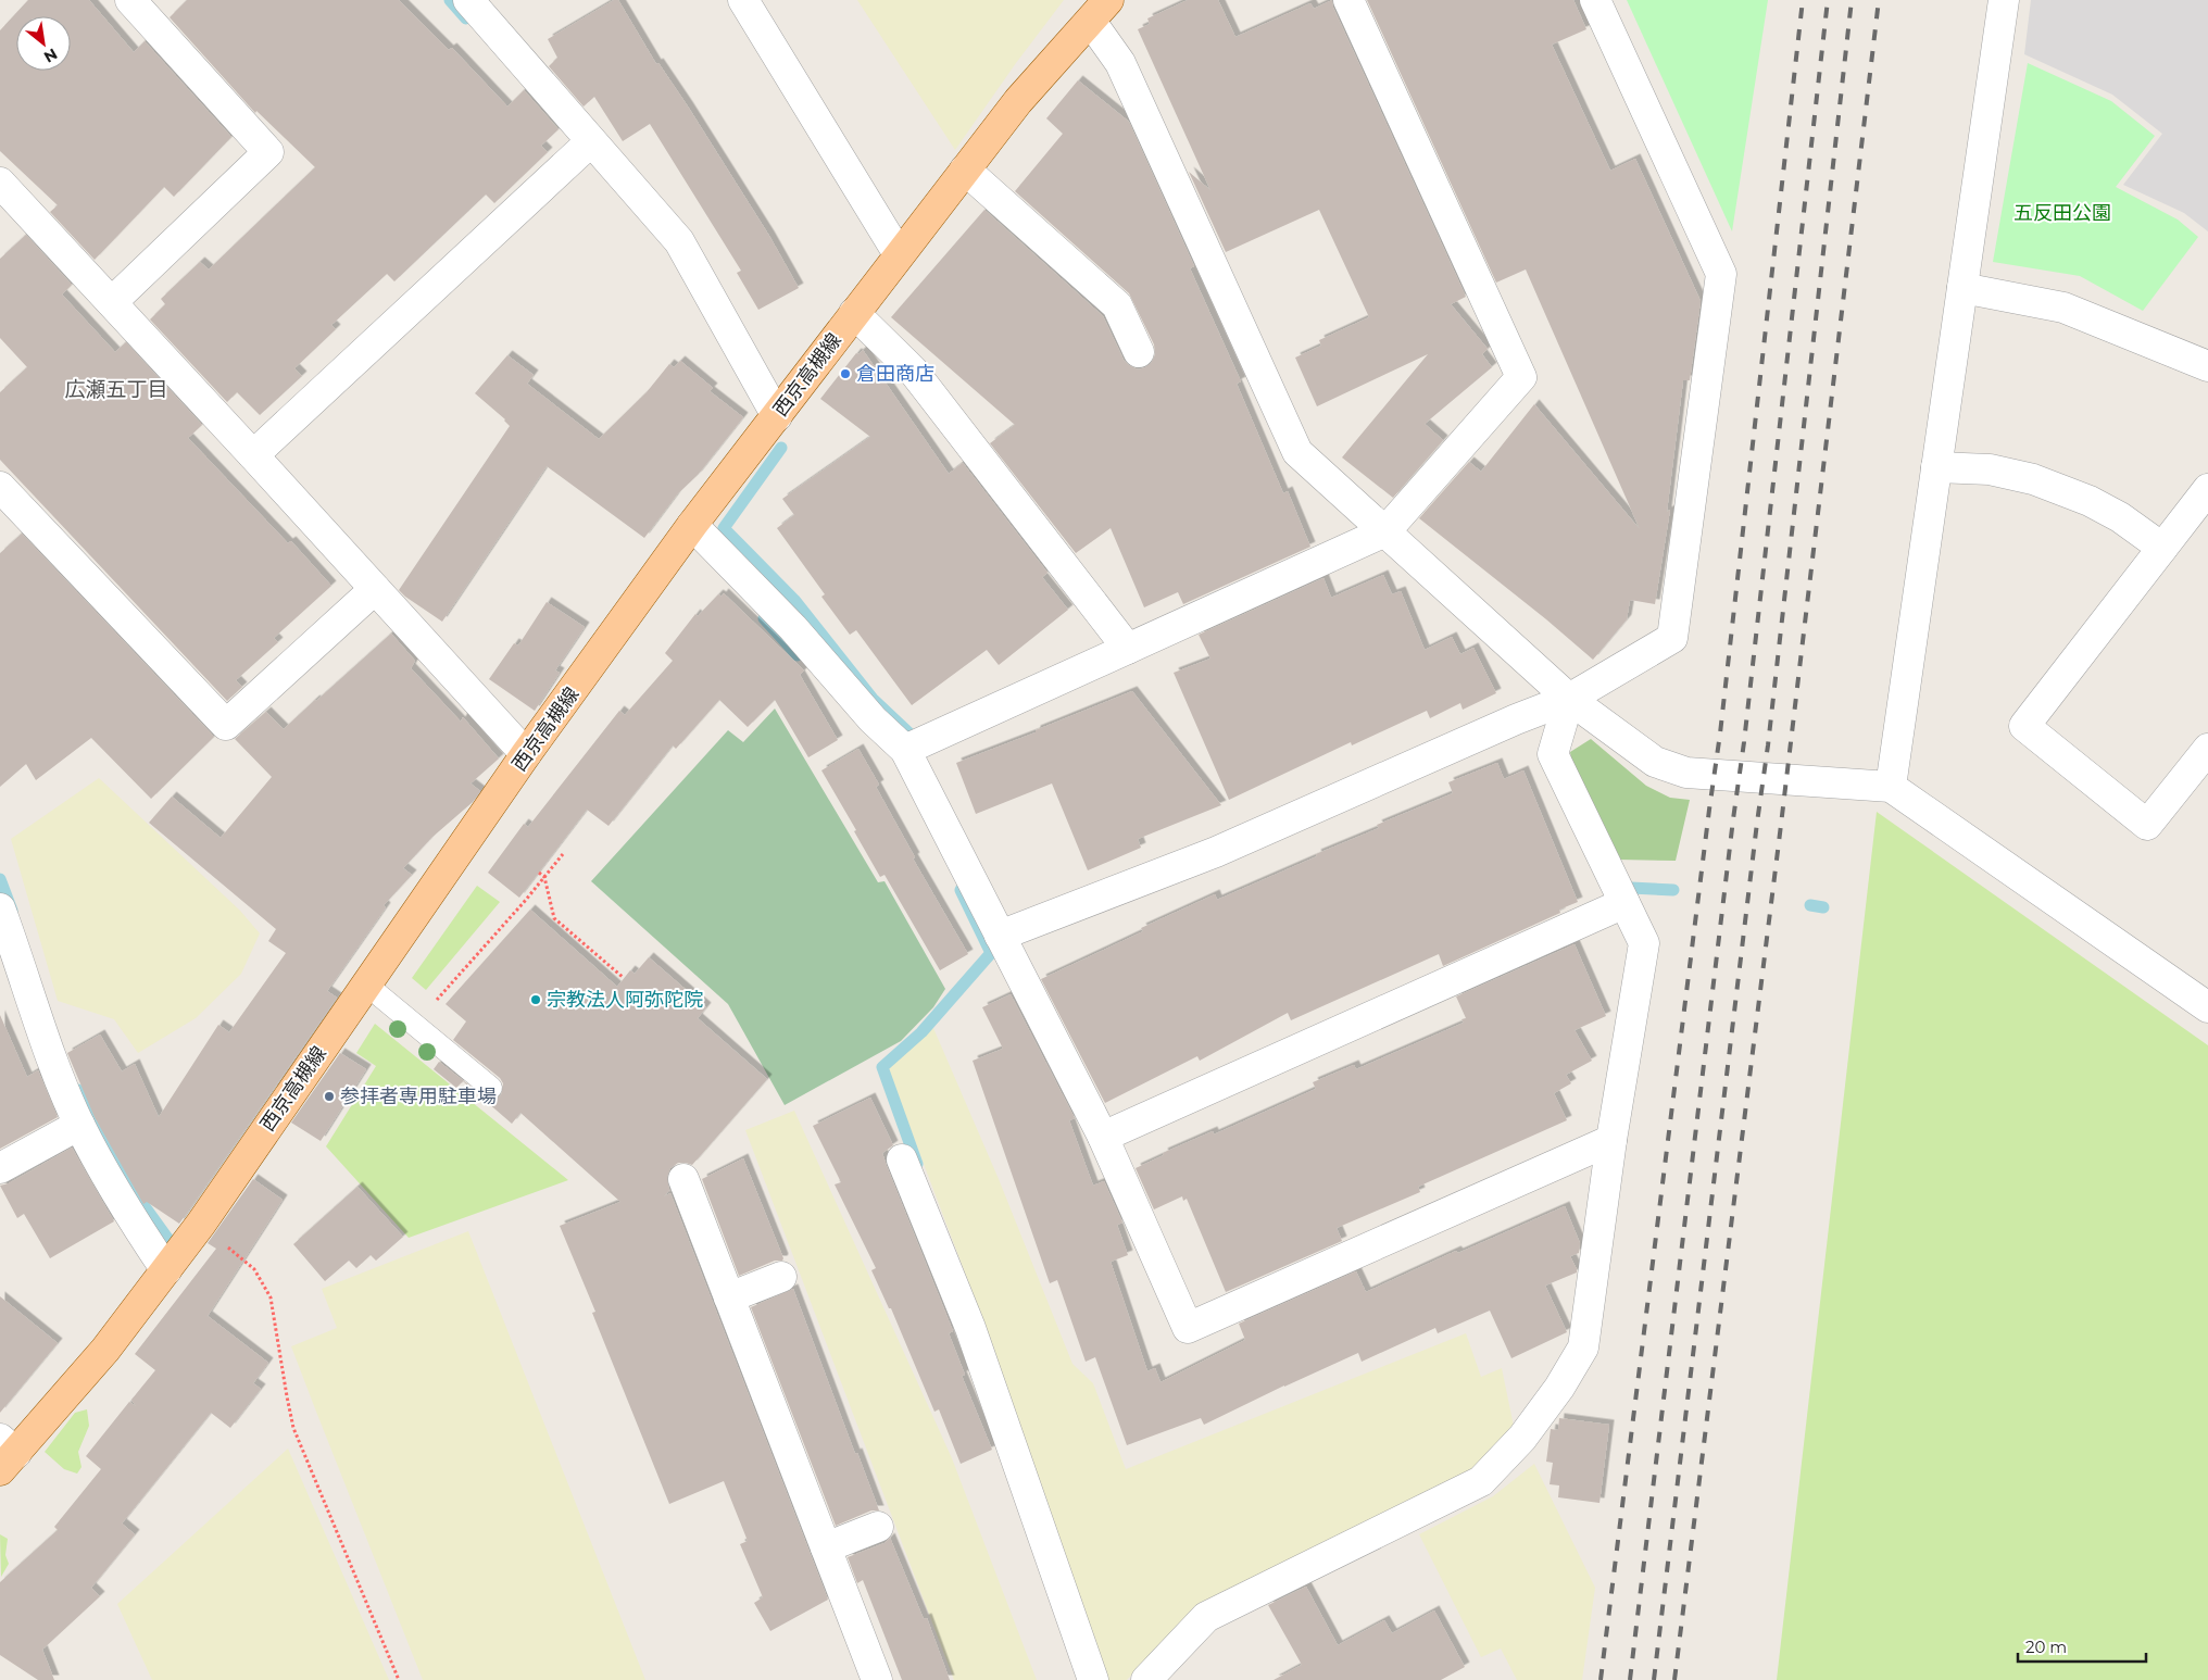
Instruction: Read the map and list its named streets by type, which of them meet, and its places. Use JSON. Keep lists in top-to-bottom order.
{
  "streets": {
    "main road": ["西京高槻線"]
  },
  "districts": ["広瀬五丁目"],
  "parks": ["五反田公園"],
  "places": ["倉田商店", "宗教法人阿弥陀院", "参拝者専用駐車場"],
  "scale_bar": "20 m",
  "north": "bottom right"
}
